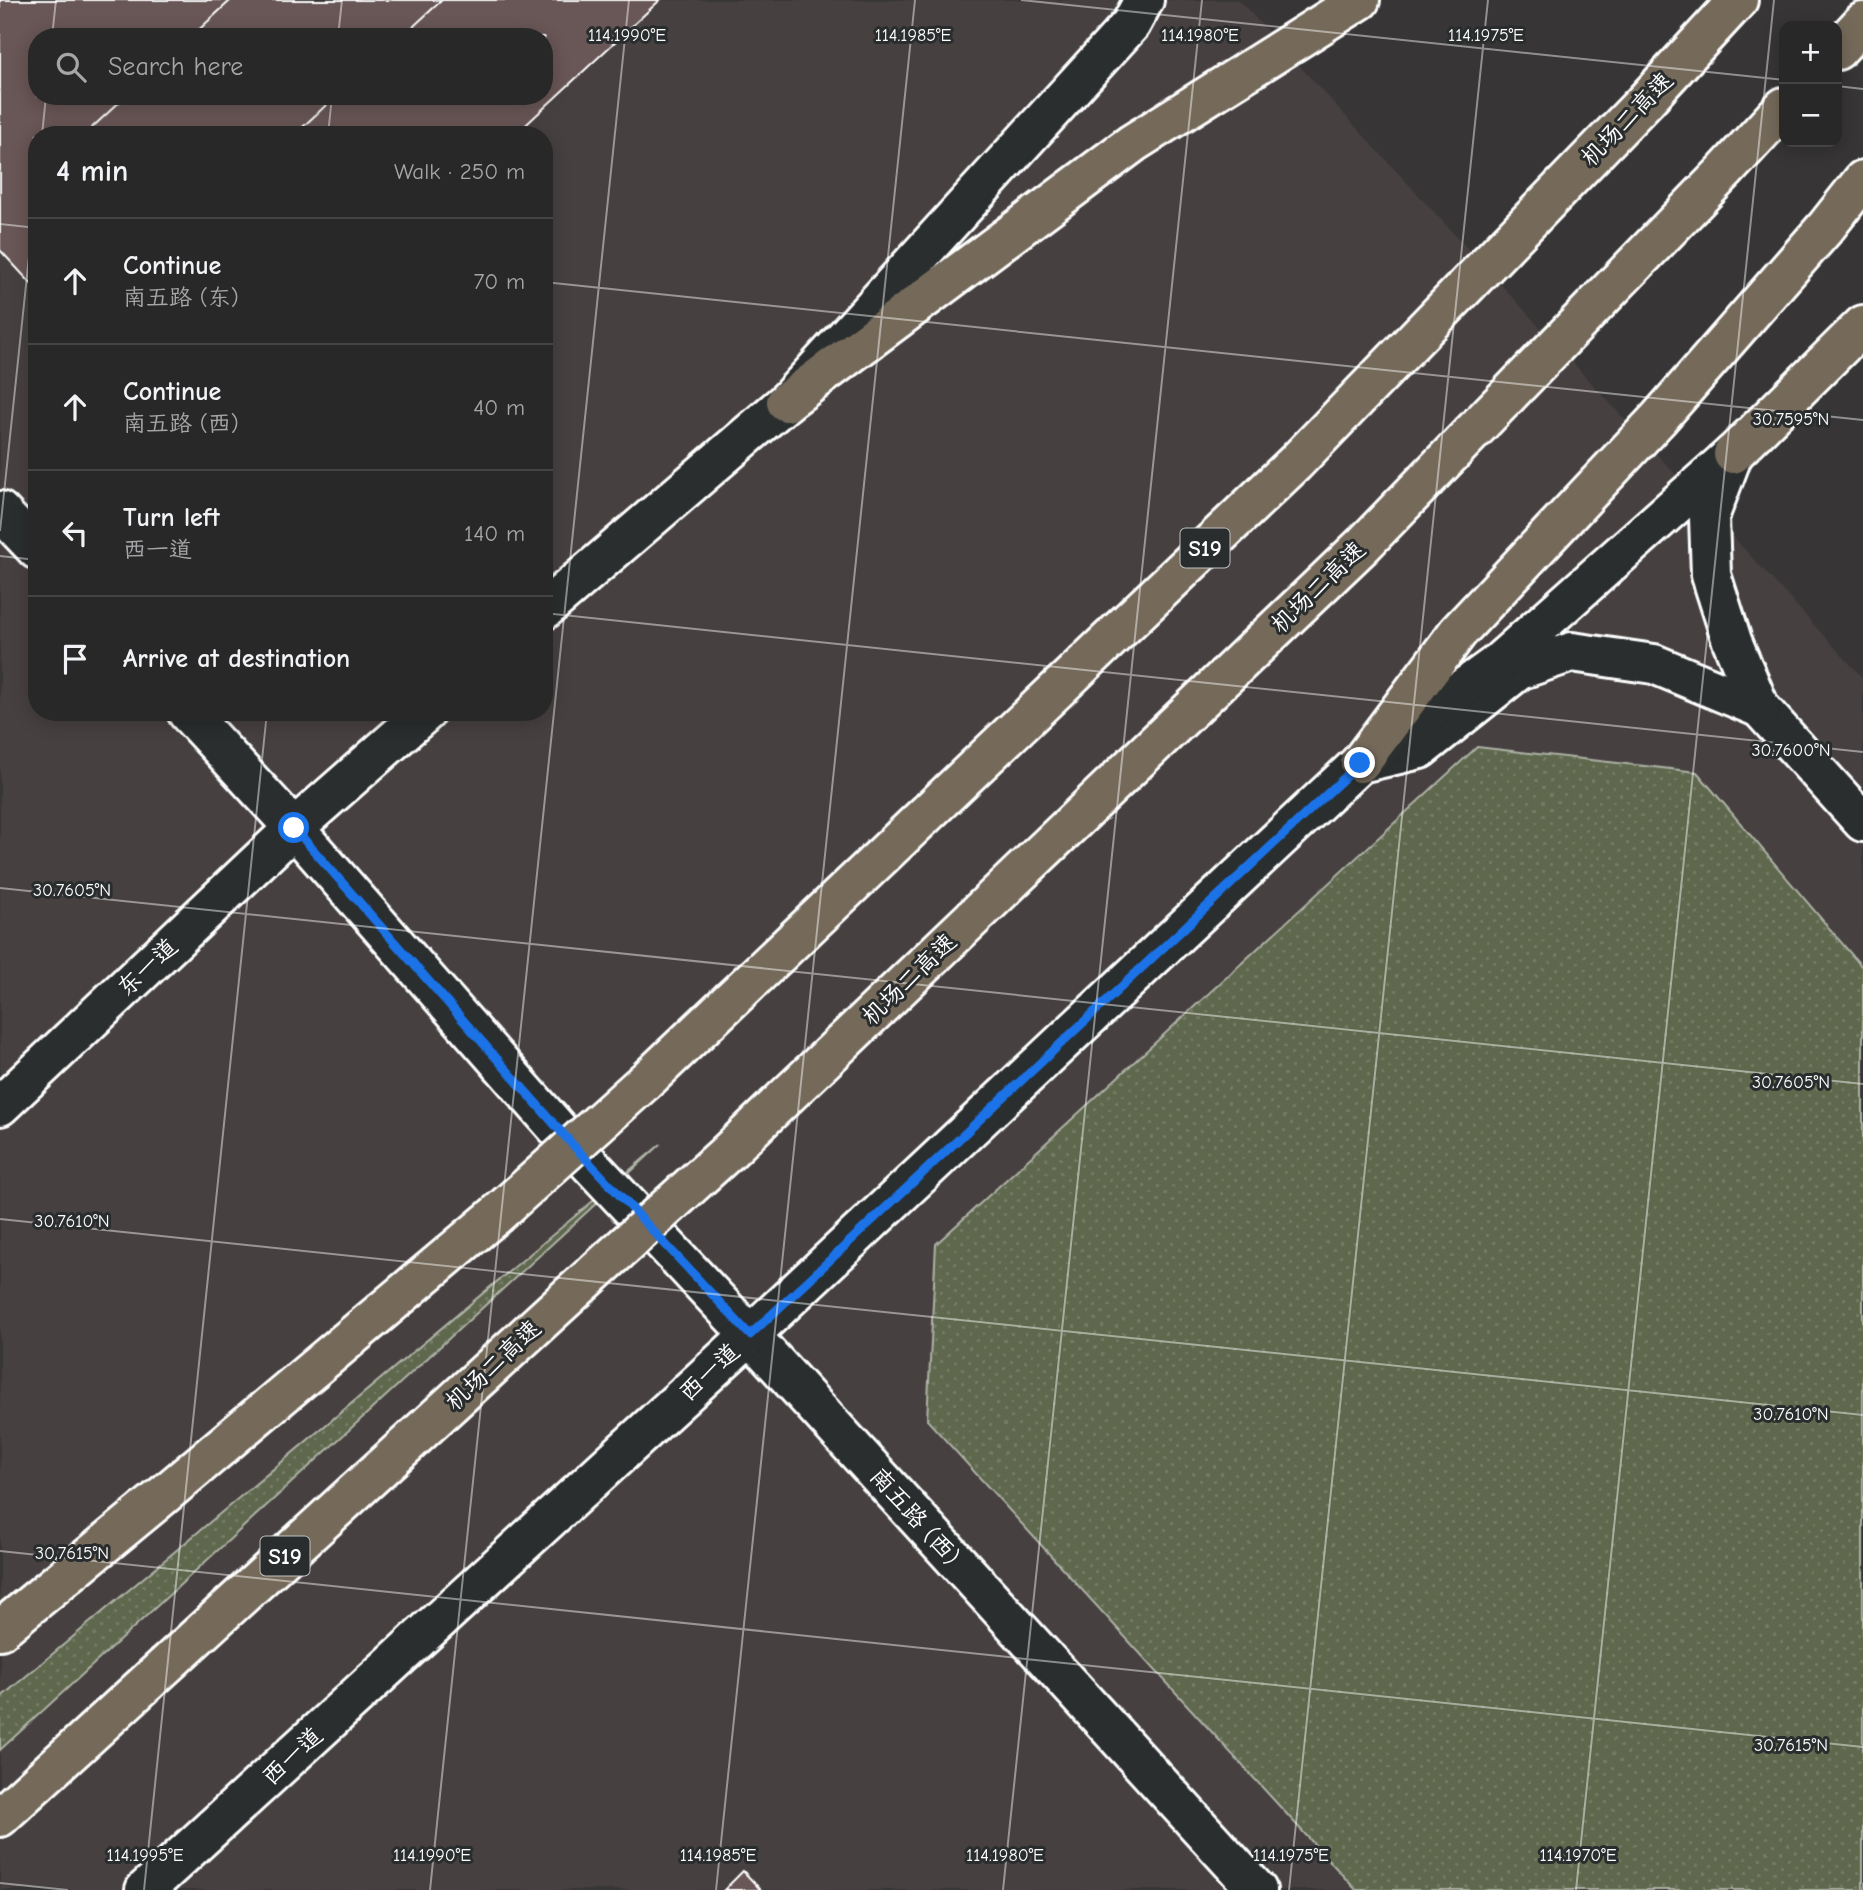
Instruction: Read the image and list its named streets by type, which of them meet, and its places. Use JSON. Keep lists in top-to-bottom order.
{
  "streets": {
    "highway": ["机场二高速", "S19"],
    "street": ["东一道", "西一道", "南五路 (西)"]
  },
  "crossings": [
    ["东一道", "南五路 (西)"],
    ["西一道", "南五路 (西)"]
  ],
  "page": {
    "map_buttons": ["+", "−"],
    "search": "Search here",
    "heading": ["4 min", "Walk · 250 m"],
    "list": [
      ["Continue", "南五路 (东)", "70 m"],
      ["Continue", "南五路 (西)", "40 m"],
      ["Turn left", "西一道", "140 m"],
      "Arrive at destination"
    ]
  },
  "coordinates": [
    "114.1990°E",
    "114.1985°E",
    "114.1980°E",
    "114.1975°E",
    "30.7595°N",
    "30.7600°N",
    "30.7605°N",
    "30.7610°N",
    "30.7615°N",
    "114.1995°E",
    "114.1970°E"
  ]
}
